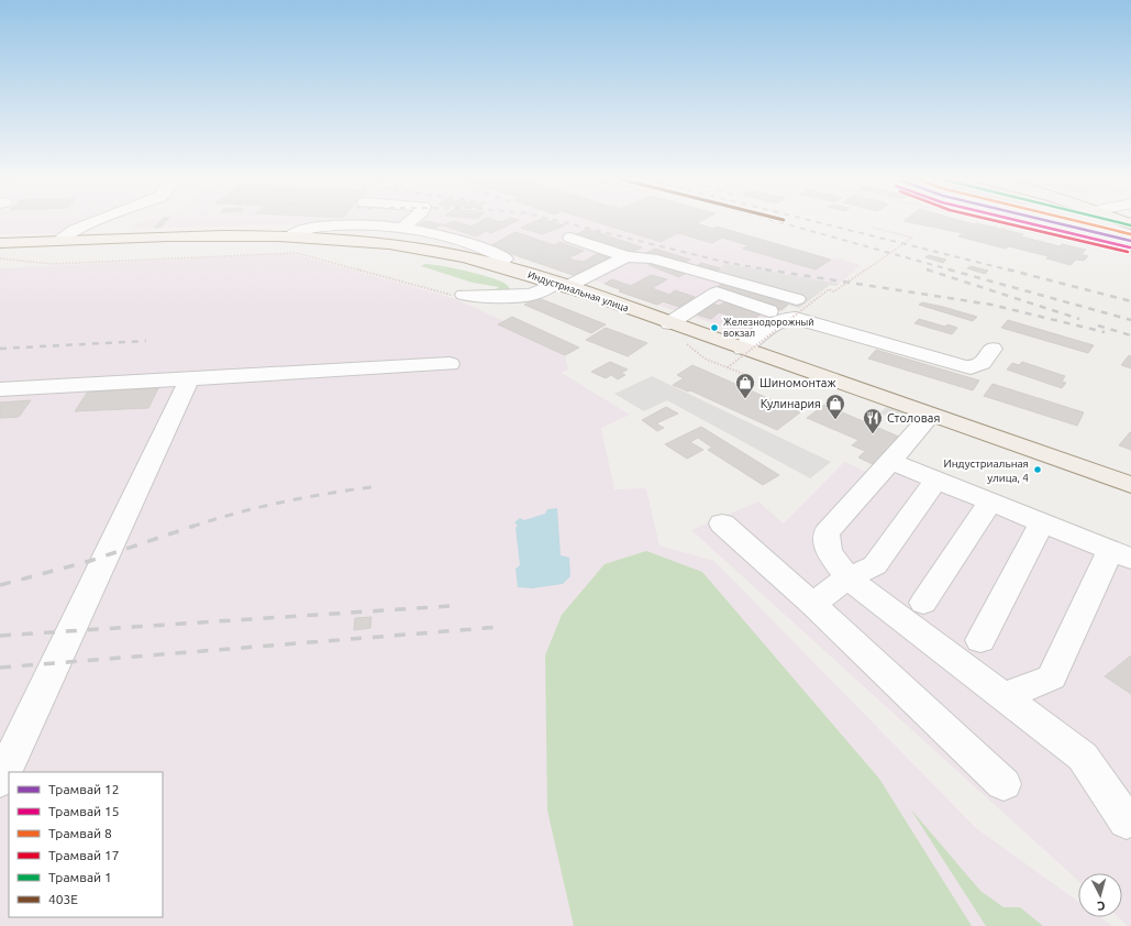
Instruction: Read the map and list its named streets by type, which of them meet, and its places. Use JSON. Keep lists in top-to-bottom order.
{
  "streets": {
    "main road": ["Индустриальная улица"]
  },
  "places": {
    "other": ["Железнодорожный вокзал", "Индустриальная улица, 4"],
    "shop": ["Шиномонтаж", "Кулинария"],
    "restaurant": ["Столовая"]
  },
  "lines": [
    "tram line 12",
    "tram line 15",
    "tram line 8",
    "tram line 17",
    "tram line 1"
  ],
  "legend": [
    "Трамвай 12",
    "Трамвай 15",
    "Трамвай 8",
    "Трамвай 17",
    "Трамвай 1",
    "403Е"
  ],
  "north": "bottom"
}
